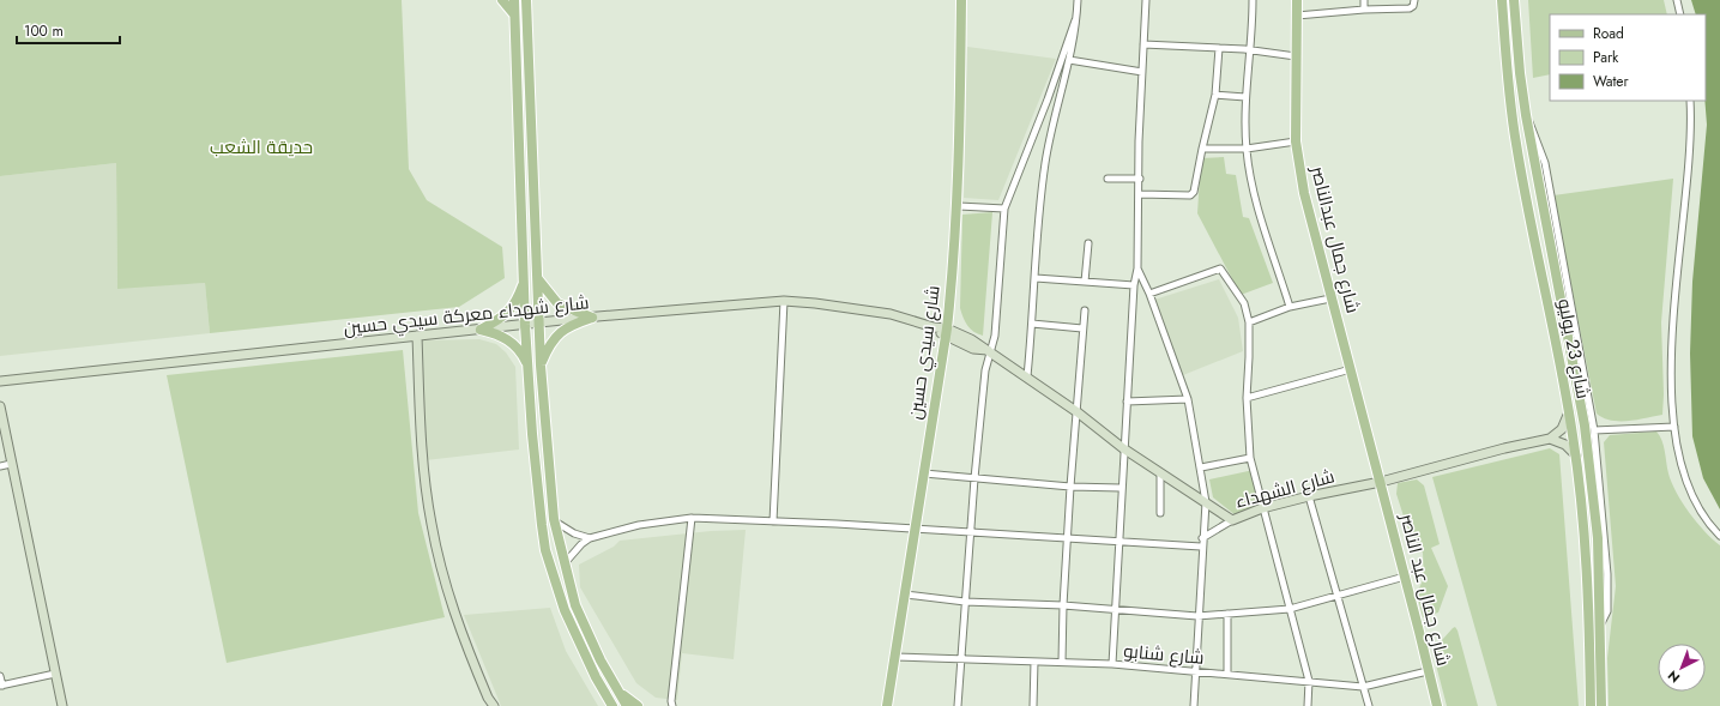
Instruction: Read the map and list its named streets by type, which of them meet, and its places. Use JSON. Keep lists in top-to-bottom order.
{
  "streets": {
    "main road": [
      "شارع جمال عبدالناصر",
      "شارع 23 يوليو",
      "شارع سيدي حسين",
      "شارع جمال عبد الناصر"
    ],
    "street": ["شارع شهداء معركة سيدي حسين", "شارع الشهداء", "شارع شنابو"]
  },
  "crossings": [
    ["شارع جمال عبدالناصر", "شارع الشهداء"],
    ["شارع جمال عبدالناصر", "شارع جمال عبد الناصر"],
    ["شارع شهداء معركة سيدي حسين", "شارع سيدي حسين"],
    ["شارع شهداء معركة سيدي حسين", "شارع الشهداء"],
    ["شارع سيدي حسين", "شارع شنابو"],
    ["شارع الشهداء", "شارع جمال عبد الناصر"],
    ["شارع جمال عبد الناصر", "شارع شنابو"]
  ],
  "parks": ["حديقة الشعب"],
  "legend": ["Road", "Park", "Water"],
  "scale_bar": "100 m",
  "north": "bottom left"
}
